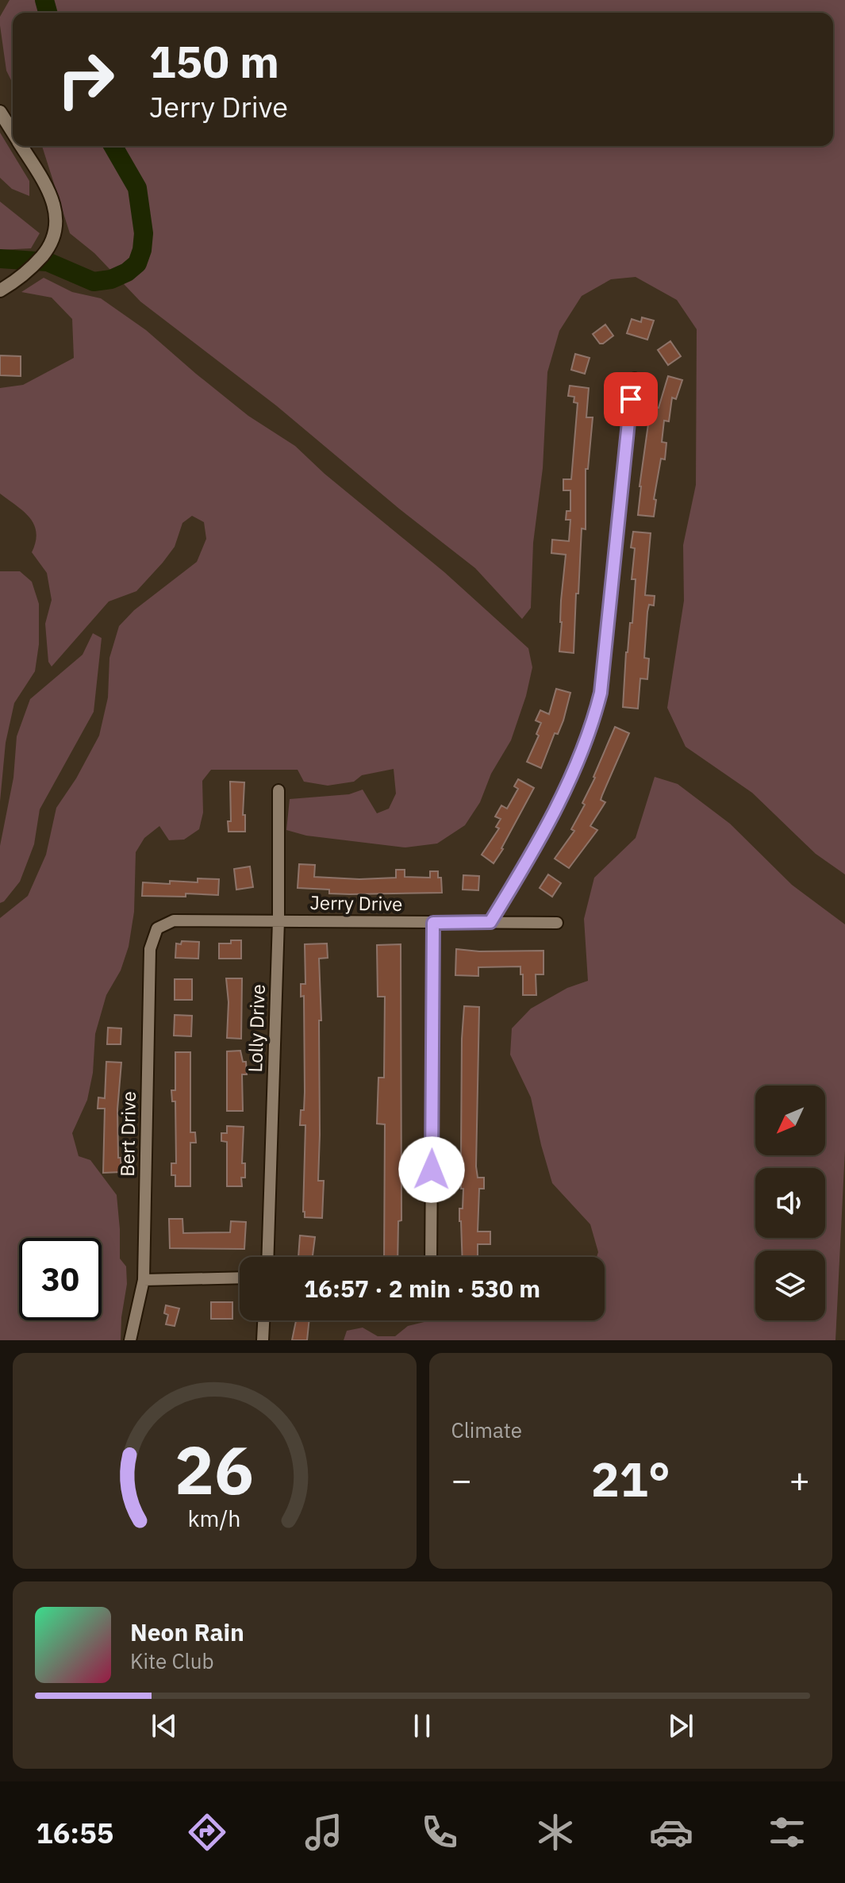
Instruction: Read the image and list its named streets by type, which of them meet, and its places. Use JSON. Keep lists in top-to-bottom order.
{
  "streets": {
    "street": ["Jerry Drive", "Lolly Drive", "Bert Drive"]
  },
  "crossings": [
    ["Jerry Drive", "Lolly Drive"],
    ["Jerry Drive", "Bert Drive"]
  ],
  "north": "bottom left",
  "page": {
    "turn": ["150 m", "Jerry Drive"],
    "limit": "30",
    "trip": "16:57 · 2 min · 530 m",
    "tile": "Climate",
    "heat": ["−", "21°", "+"],
    "song": ["Neon Rain", "Kite Club"],
    "tabs": "16:55",
    "gauge": ["26", "km/h"]
  }
}
